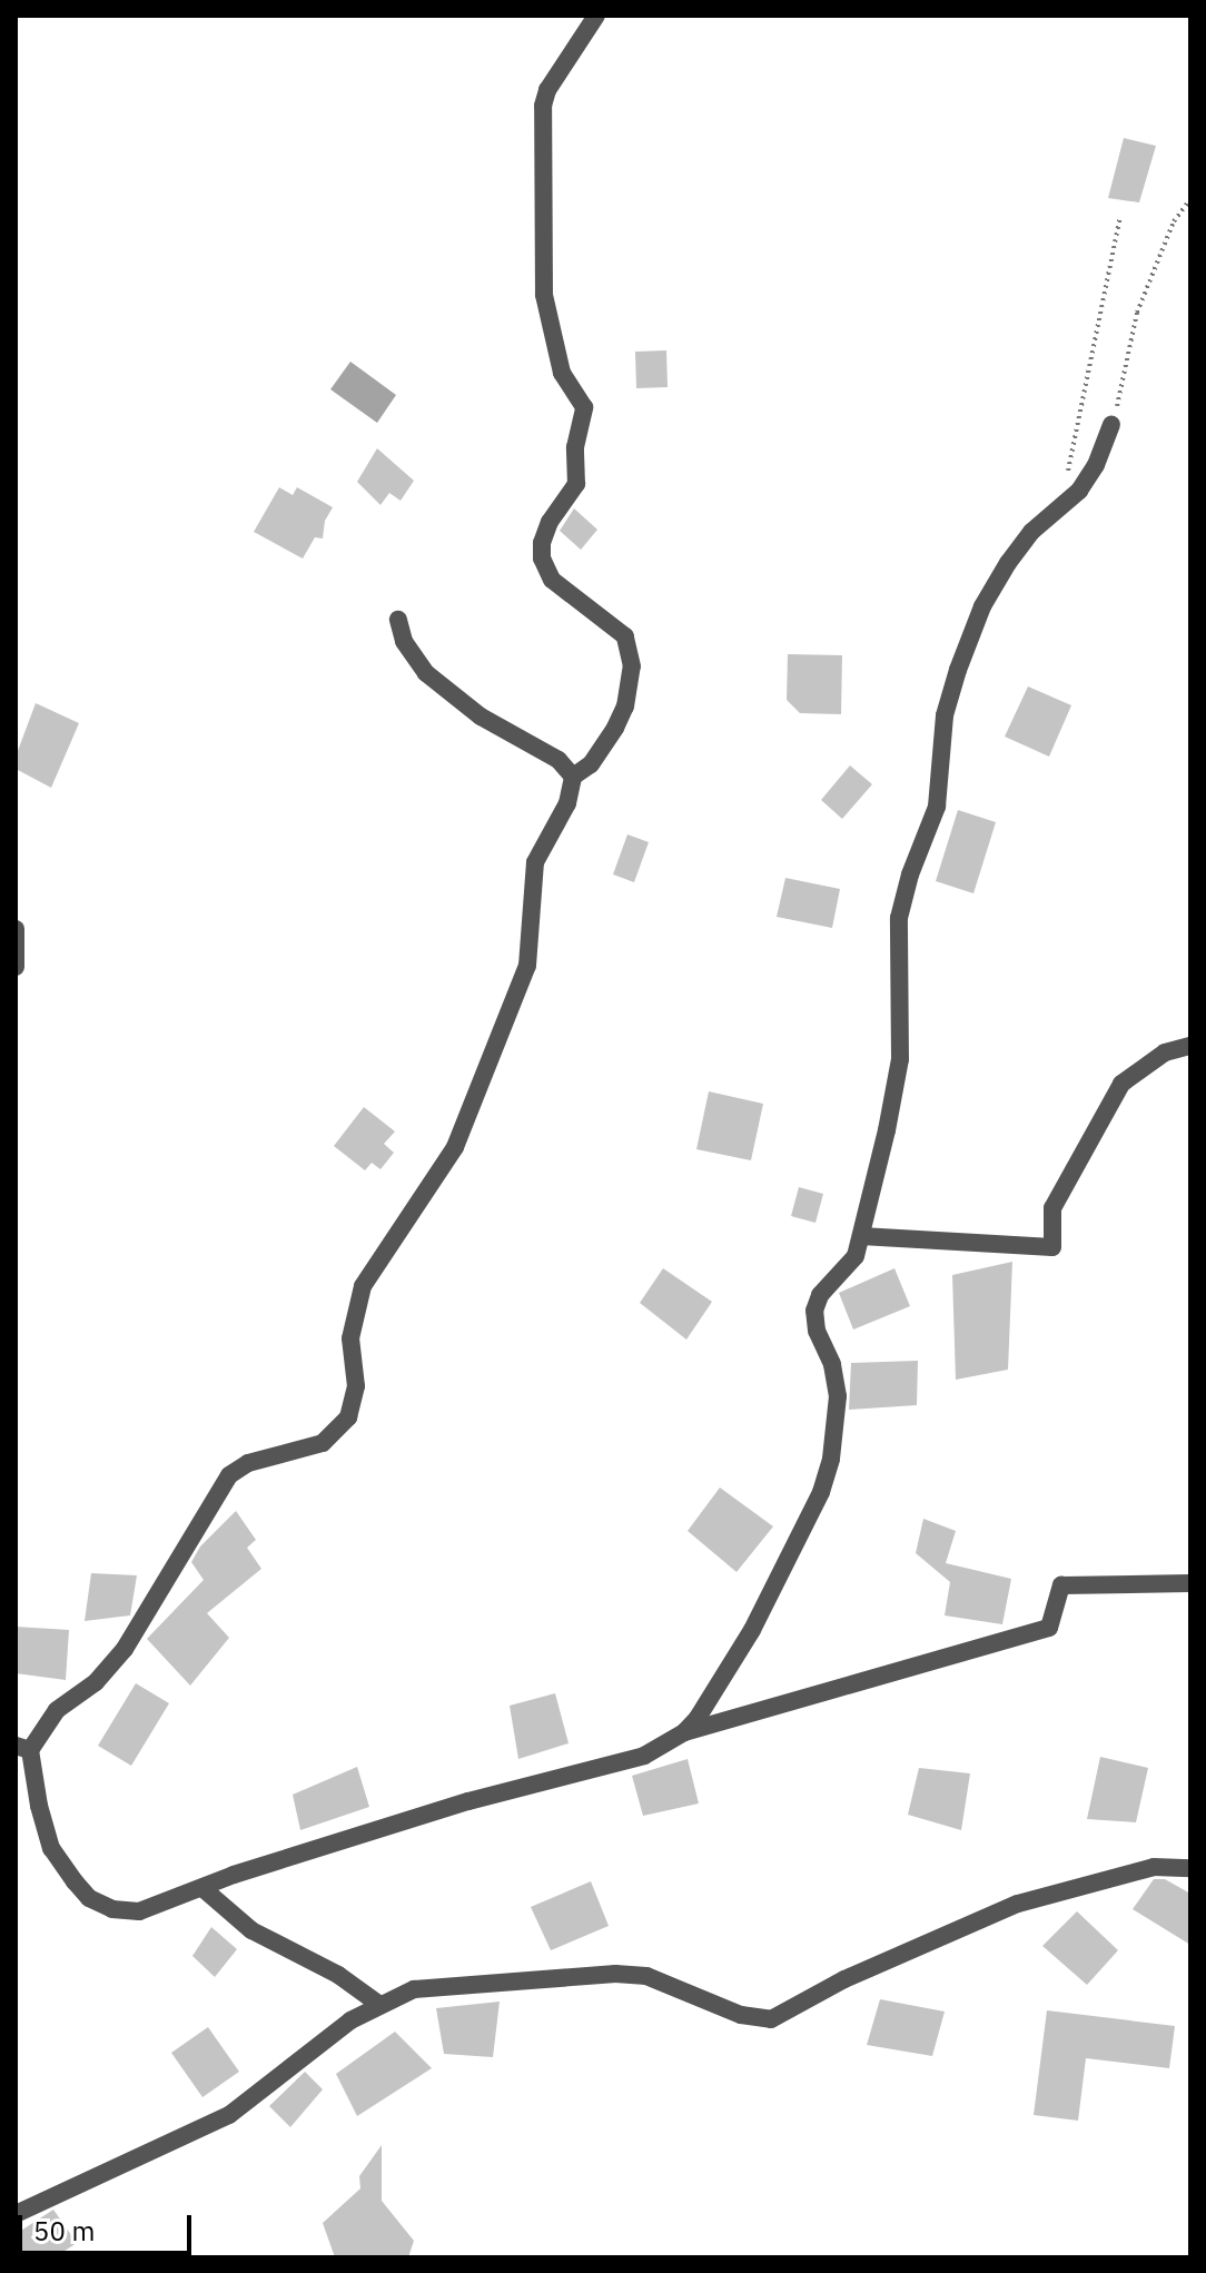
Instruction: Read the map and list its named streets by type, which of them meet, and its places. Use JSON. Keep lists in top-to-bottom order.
{
  "scale_bar": "50 m"
}
